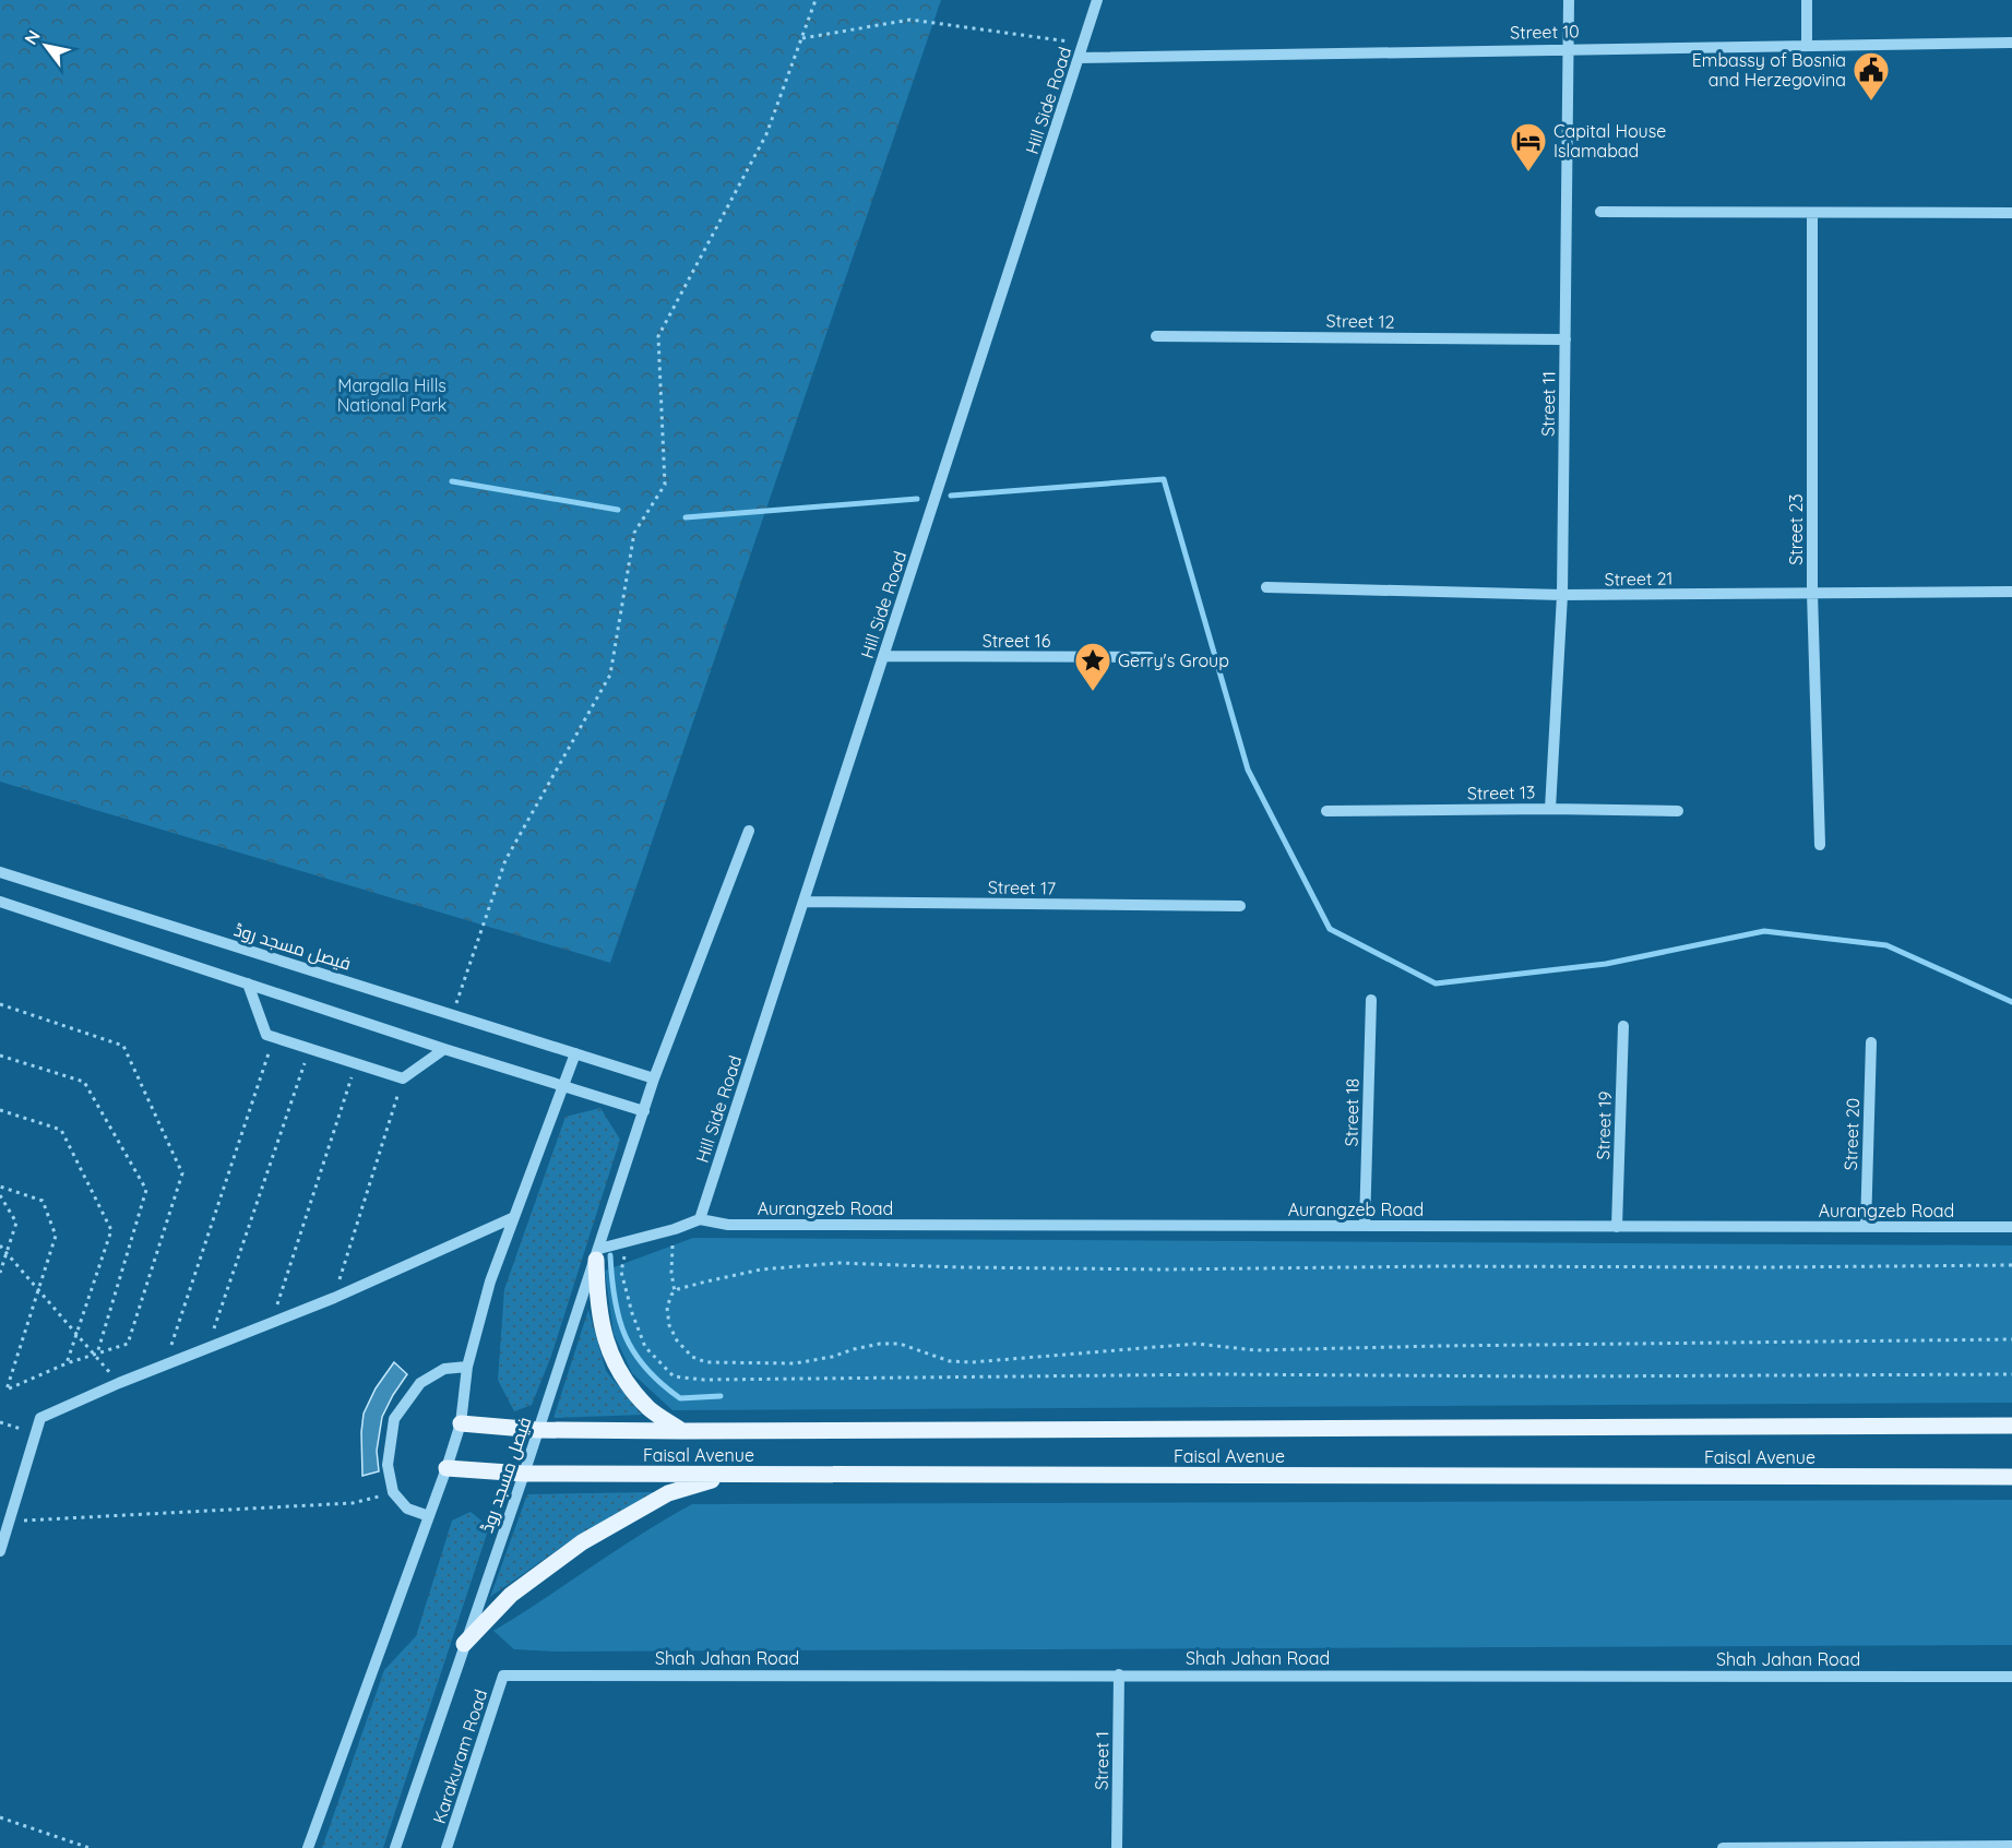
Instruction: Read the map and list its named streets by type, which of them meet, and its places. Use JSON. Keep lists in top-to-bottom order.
{
  "streets": {
    "main road": ["Faisal Avenue"],
    "street": [
      "Street 10",
      "Hill Side Road",
      "Street 12",
      "Street 11",
      "Street 23",
      "Street 21",
      "Street 16",
      "Street 13",
      "Street 17",
      "فیصل مسجد روڈ",
      "Street 18",
      "Street 19",
      "Street 20",
      "Aurangzeb Road",
      "Shah Jahan Road",
      "Karakuram Road",
      "Street 1"
    ]
  },
  "crossings": [
    ["Street 10", "Hill Side Road"],
    ["Street 10", "Street 11"],
    ["Hill Side Road", "Street 16"],
    ["Hill Side Road", "Street 17"],
    ["Hill Side Road", "Aurangzeb Road"],
    ["Street 12", "Street 11"],
    ["Street 11", "Street 21"],
    ["Street 11", "Street 13"],
    ["Street 23", "Street 21"],
    ["فیصل مسجد روڈ", "Faisal Avenue"],
    ["Street 18", "Aurangzeb Road"],
    ["Street 19", "Aurangzeb Road"],
    ["Street 20", "Aurangzeb Road"],
    ["Shah Jahan Road", "Karakuram Road"],
    ["Shah Jahan Road", "Street 1"]
  ],
  "parks": ["Margalla Hills National Park"],
  "places": {
    "public building": ["Embassy of Bosnia and Herzegovina"],
    "hotel": ["Capital House Islamabad"],
    "place": ["Gerry's Group"]
  },
  "north": "top left"
}
